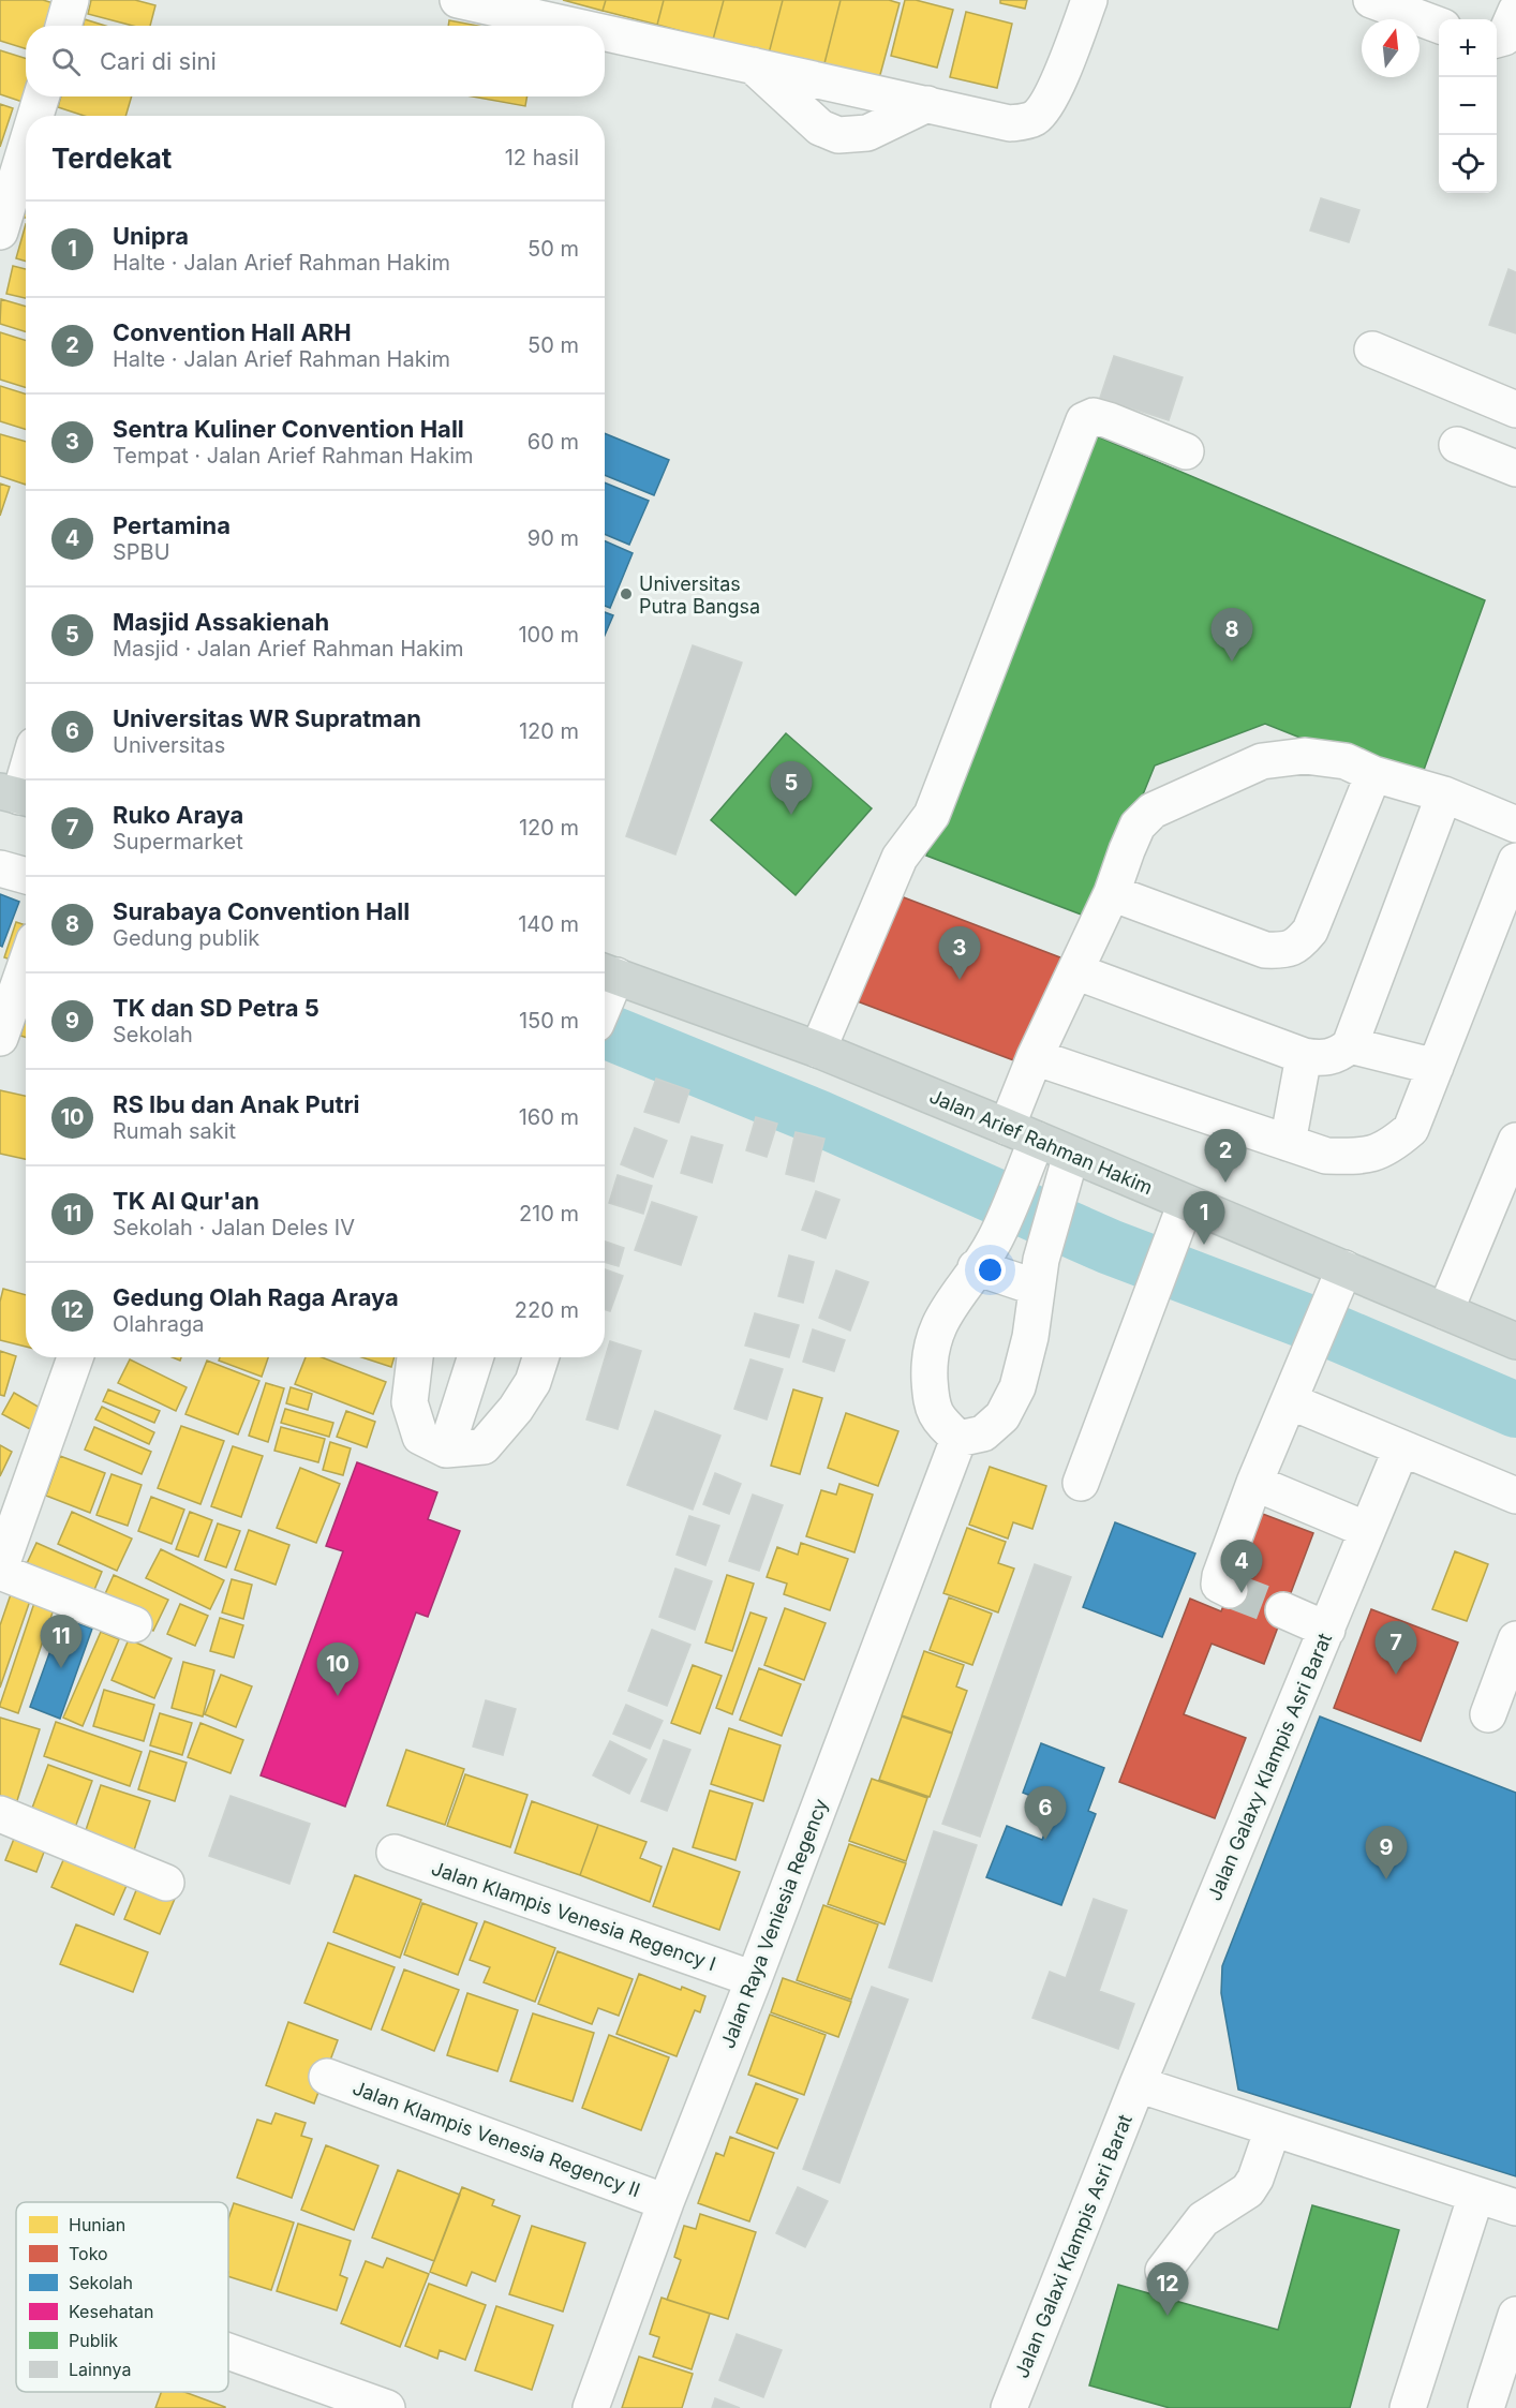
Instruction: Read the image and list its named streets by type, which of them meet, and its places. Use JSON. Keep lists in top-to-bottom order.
{
  "streets": {
    "main road": ["Jalan Arief Rahman Hakim"],
    "street": [
      "Jalan Galaxy Klampis Asri Barat",
      "Jalan Klampis Venesia Regency I",
      "Jalan Raya Veniesia Regency",
      "Jalan Klampis Venesia Regency II",
      "Jalan Galaxi Klampis Asri Barat"
    ]
  },
  "crossings": [
    ["Jalan Galaxy Klampis Asri Barat", "Jalan Galaxi Klampis Asri Barat"],
    ["Jalan Klampis Venesia Regency I", "Jalan Raya Veniesia Regency"],
    ["Jalan Raya Veniesia Regency", "Jalan Klampis Venesia Regency II"]
  ],
  "places": ["Universitas Putra Bangsa"],
  "legend": [
    "Hunian",
    "Toko",
    "Sekolah",
    "Kesehatan",
    "Publik",
    "Lainnya"
  ],
  "north": "top",
  "page": {
    "map_buttons": ["+", "−"],
    "search": "Cari di sini",
    "heading": ["Terdekat", "12 hasil"],
    "list": [
      {
        "mark": "1",
        "name": "Unipra",
        "note": "Halte · Jalan Arief Rahman Hakim",
        "value": "50 m"
      },
      {
        "mark": "2",
        "name": "Convention Hall ARH",
        "note": "Halte · Jalan Arief Rahman Hakim",
        "value": "50 m"
      },
      {
        "mark": "3",
        "name": "Sentra Kuliner Convention Hall",
        "note": "Tempat · Jalan Arief Rahman Hakim",
        "value": "60 m"
      },
      {
        "mark": "4",
        "name": "Pertamina",
        "note": "SPBU",
        "value": "90 m"
      },
      {
        "mark": "5",
        "name": "Masjid Assakienah",
        "note": "Masjid · Jalan Arief Rahman Hakim",
        "value": "100 m"
      },
      {
        "mark": "6",
        "name": "Universitas WR Supratman",
        "note": "Universitas",
        "value": "120 m"
      },
      {
        "mark": "7",
        "name": "Ruko Araya",
        "note": "Supermarket",
        "value": "120 m"
      },
      {
        "mark": "8",
        "name": "Surabaya Convention Hall",
        "note": "Gedung publik",
        "value": "140 m"
      },
      {
        "mark": "9",
        "name": "TK dan SD Petra 5",
        "note": "Sekolah",
        "value": "150 m"
      },
      {
        "mark": "10",
        "name": "RS Ibu dan Anak Putri",
        "note": "Rumah sakit",
        "value": "160 m"
      },
      {
        "mark": "11",
        "name": "TK Al Qur'an",
        "note": "Sekolah · Jalan Deles IV",
        "value": "210 m"
      },
      {
        "mark": "12",
        "name": "Gedung Olah Raga Araya",
        "note": "Olahraga",
        "value": "220 m"
      }
    ],
    "pins": [
      "8",
      "5",
      "3",
      "2",
      "1",
      "4",
      "11",
      "7",
      "10",
      "6",
      "9",
      "12"
    ]
  }
}
